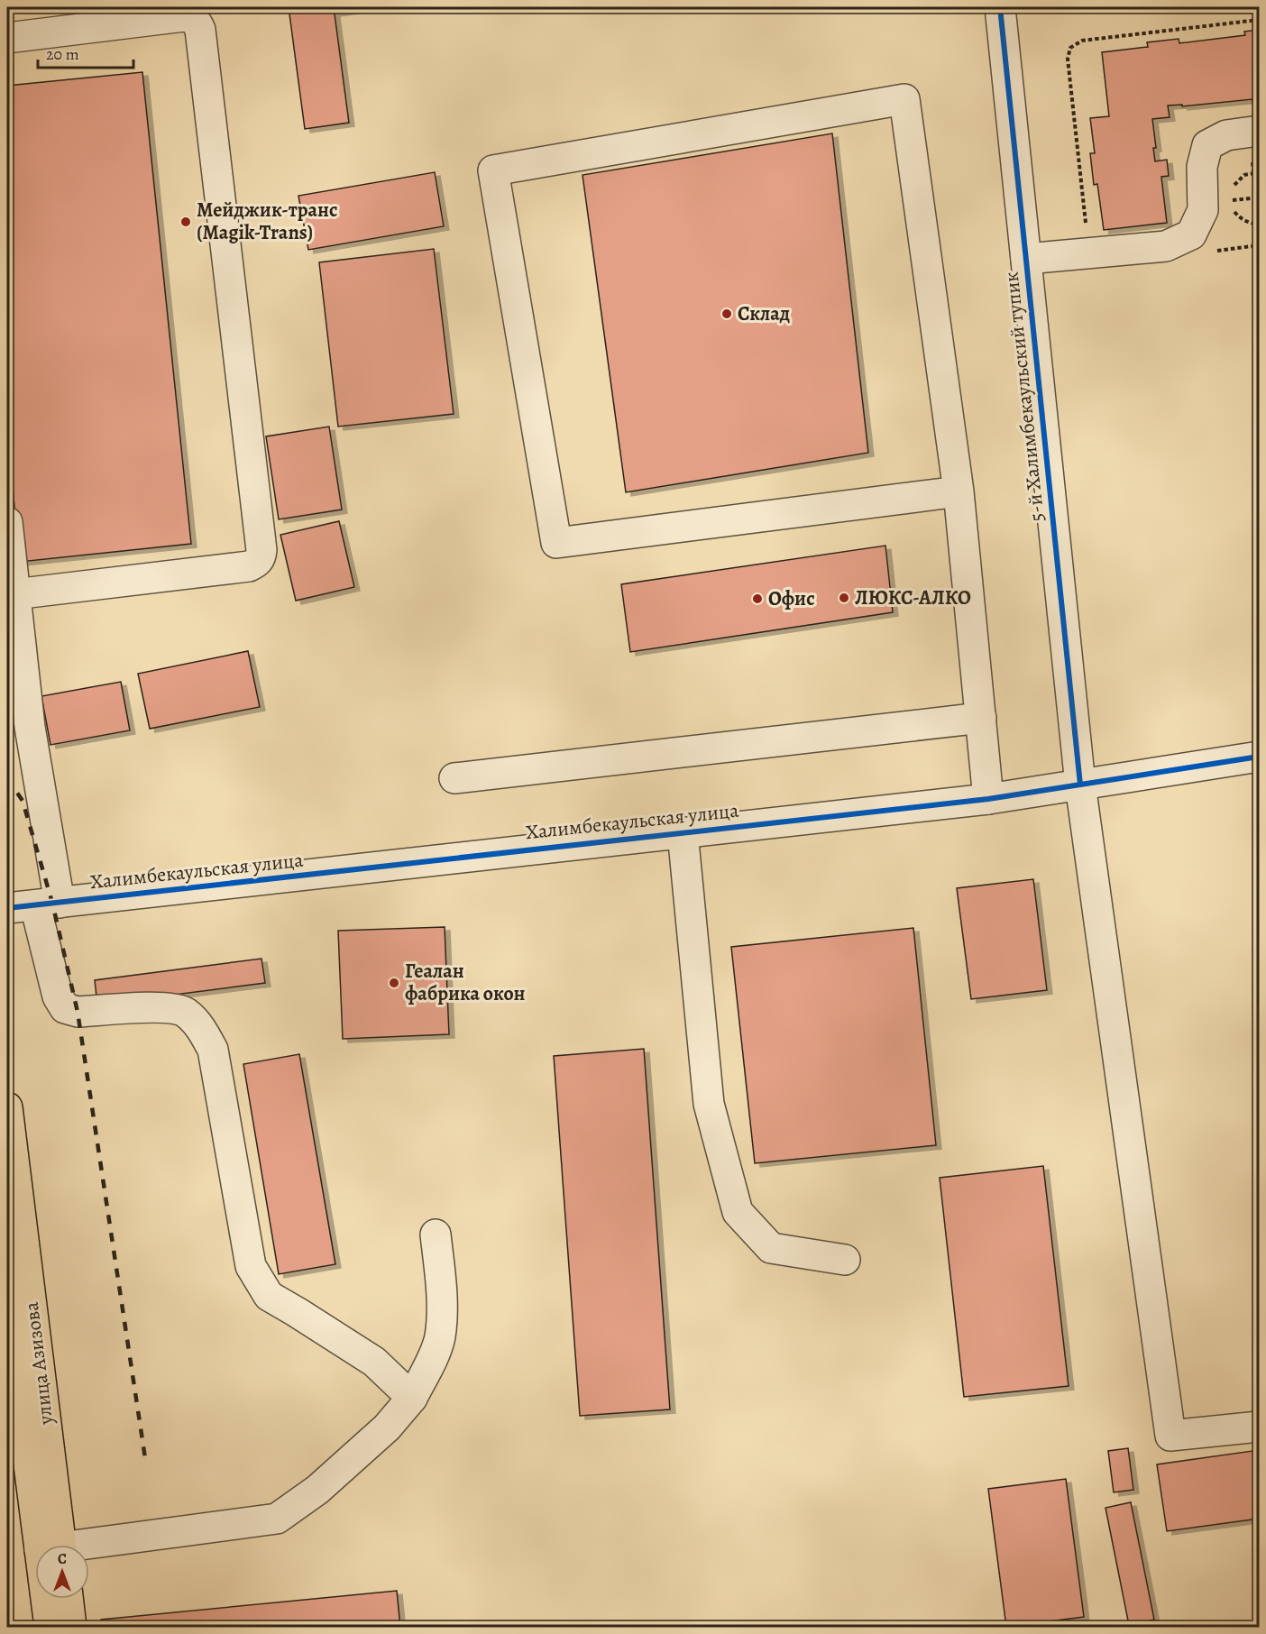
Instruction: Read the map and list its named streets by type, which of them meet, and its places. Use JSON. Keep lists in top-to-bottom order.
{
  "streets": {
    "main road": ["улица Азизова"],
    "street": ["5-й Халимбекаульский тупик", "Халимбекаульская улица"]
  },
  "crossings": [
    ["5-й Халимбекаульский тупик", "Халимбекаульская улица"]
  ],
  "places": [
    "Мейджик-транс (Magik-Trans)",
    "Склад",
    "ЛЮКС-АЛКО",
    "Офис",
    "Геалан фабрика окон"
  ],
  "scale_bar": "20 m",
  "north": "top"
}
